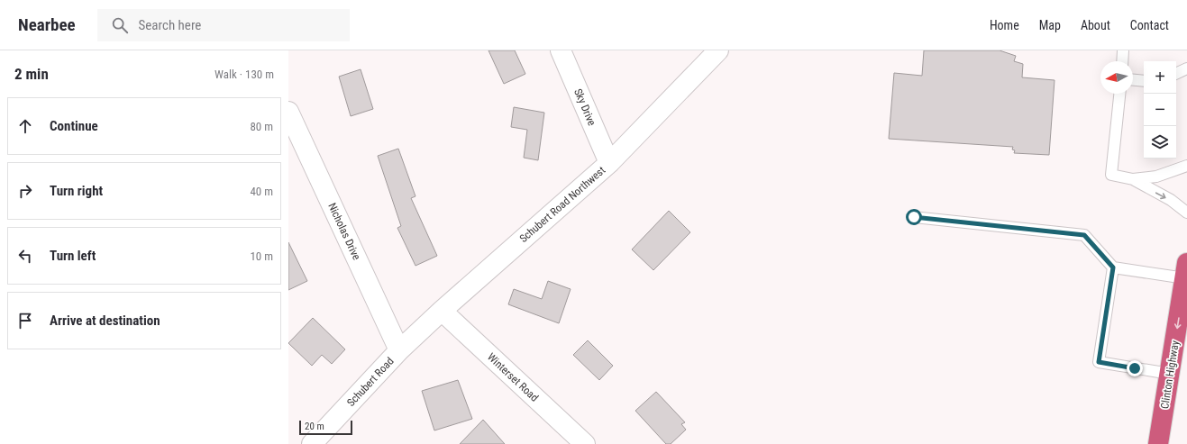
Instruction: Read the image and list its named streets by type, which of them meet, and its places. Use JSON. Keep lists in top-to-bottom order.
{
  "streets": {
    "highway": ["Clinton Highway"],
    "street": [
      "Sky Drive",
      "Schubert Road Northwest",
      "Nicholas Drive",
      "Winterset Road",
      "Schubert Road"
    ]
  },
  "crossings": [
    ["Sky Drive", "Schubert Road Northwest"],
    ["Schubert Road Northwest", "Nicholas Drive"],
    ["Schubert Road Northwest", "Winterset Road"],
    ["Schubert Road Northwest", "Schubert Road"],
    ["Nicholas Drive", "Schubert Road"]
  ],
  "one_way": ["Clinton Highway"],
  "scale_bar": "20 m",
  "north": "left",
  "page": {
    "header": "Nearbee",
    "search": "Search here",
    "nav": [
      "Home",
      "Map",
      "About",
      "Contact"
    ],
    "heading": ["2 min", "Walk · 130 m"],
    "map_buttons": ["+", "−"],
    "list": [
      ["Continue", "80 m"],
      ["Turn right", "40 m"],
      ["Turn left", "10 m"],
      "Arrive at destination"
    ],
    "scale": "20 m"
  }
}
